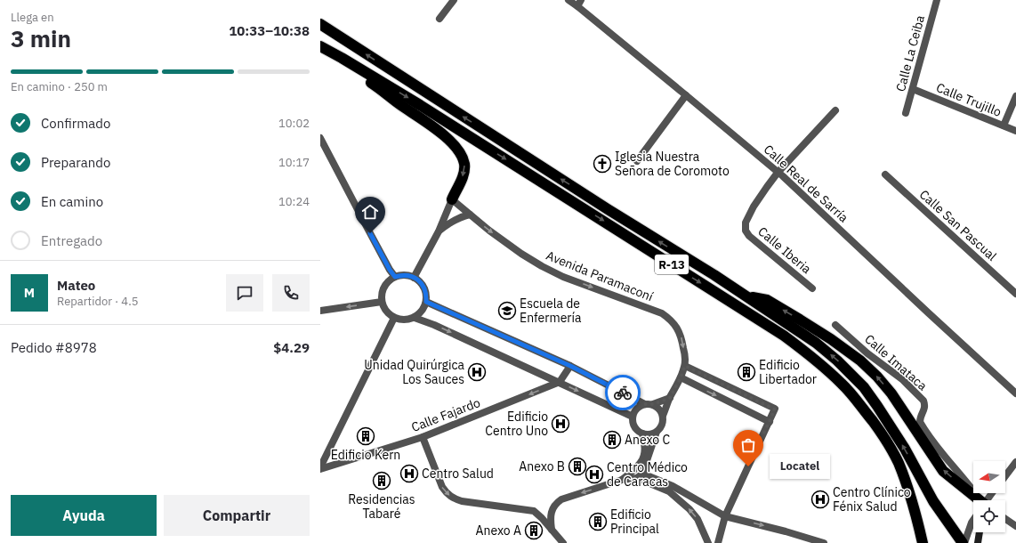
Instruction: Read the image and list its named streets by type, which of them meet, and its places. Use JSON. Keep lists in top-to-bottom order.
{
  "streets": {
    "highway": ["R-13"],
    "street": [
      "Calle La Ceiba",
      "Calle Trujillo",
      "Calle Real de Sarría",
      "Calle San Pascual",
      "Calle Iberia",
      "Avenida Paramaconí",
      "Calle Imataca",
      "Calle Fajardo"
    ]
  },
  "crossings": [
    ["Calle La Ceiba", "Calle Trujillo"],
    ["Calle Real de Sarría", "Calle Iberia"]
  ],
  "one_way": ["Avenida Paramaconí", "Calle Fajardo"],
  "places": {
    "church": ["Iglesia Nuestra Señora de Coromoto"],
    "school or university": ["Escuela de Enfermería"],
    "hospital": [
      "Unidad Quirúrgica Los Sauces",
      "Edificio Centro Uno",
      "Centro Salud",
      "Centro Médico de Caracas",
      "Centro Clínico Fénix Salud"
    ],
    "building": [
      "Edificio Libertador",
      "Edificio Kern",
      "Anexo C",
      "Anexo B",
      "Residencias Tabaré",
      "Edificio Principal",
      "Anexo A"
    ],
    "other": ["Locatel"]
  },
  "north": "left",
  "page": {
    "heading": ["3 min", "Llega en", "10:33–10:38"],
    "panel": [
      "Mateo",
      "Repartidor · 4.5",
      "Pedido #8978",
      "$4.29"
    ],
    "bar": "En camino · 250 m",
    "list": [
      ["Confirmado", "10:02"],
      ["Preparando", "10:17"],
      ["En camino", "10:24"],
      "Entregado"
    ],
    "round": "M",
    "bubble": "Locatel",
    "buttons": ["Ayuda", "Compartir"]
  }
}
